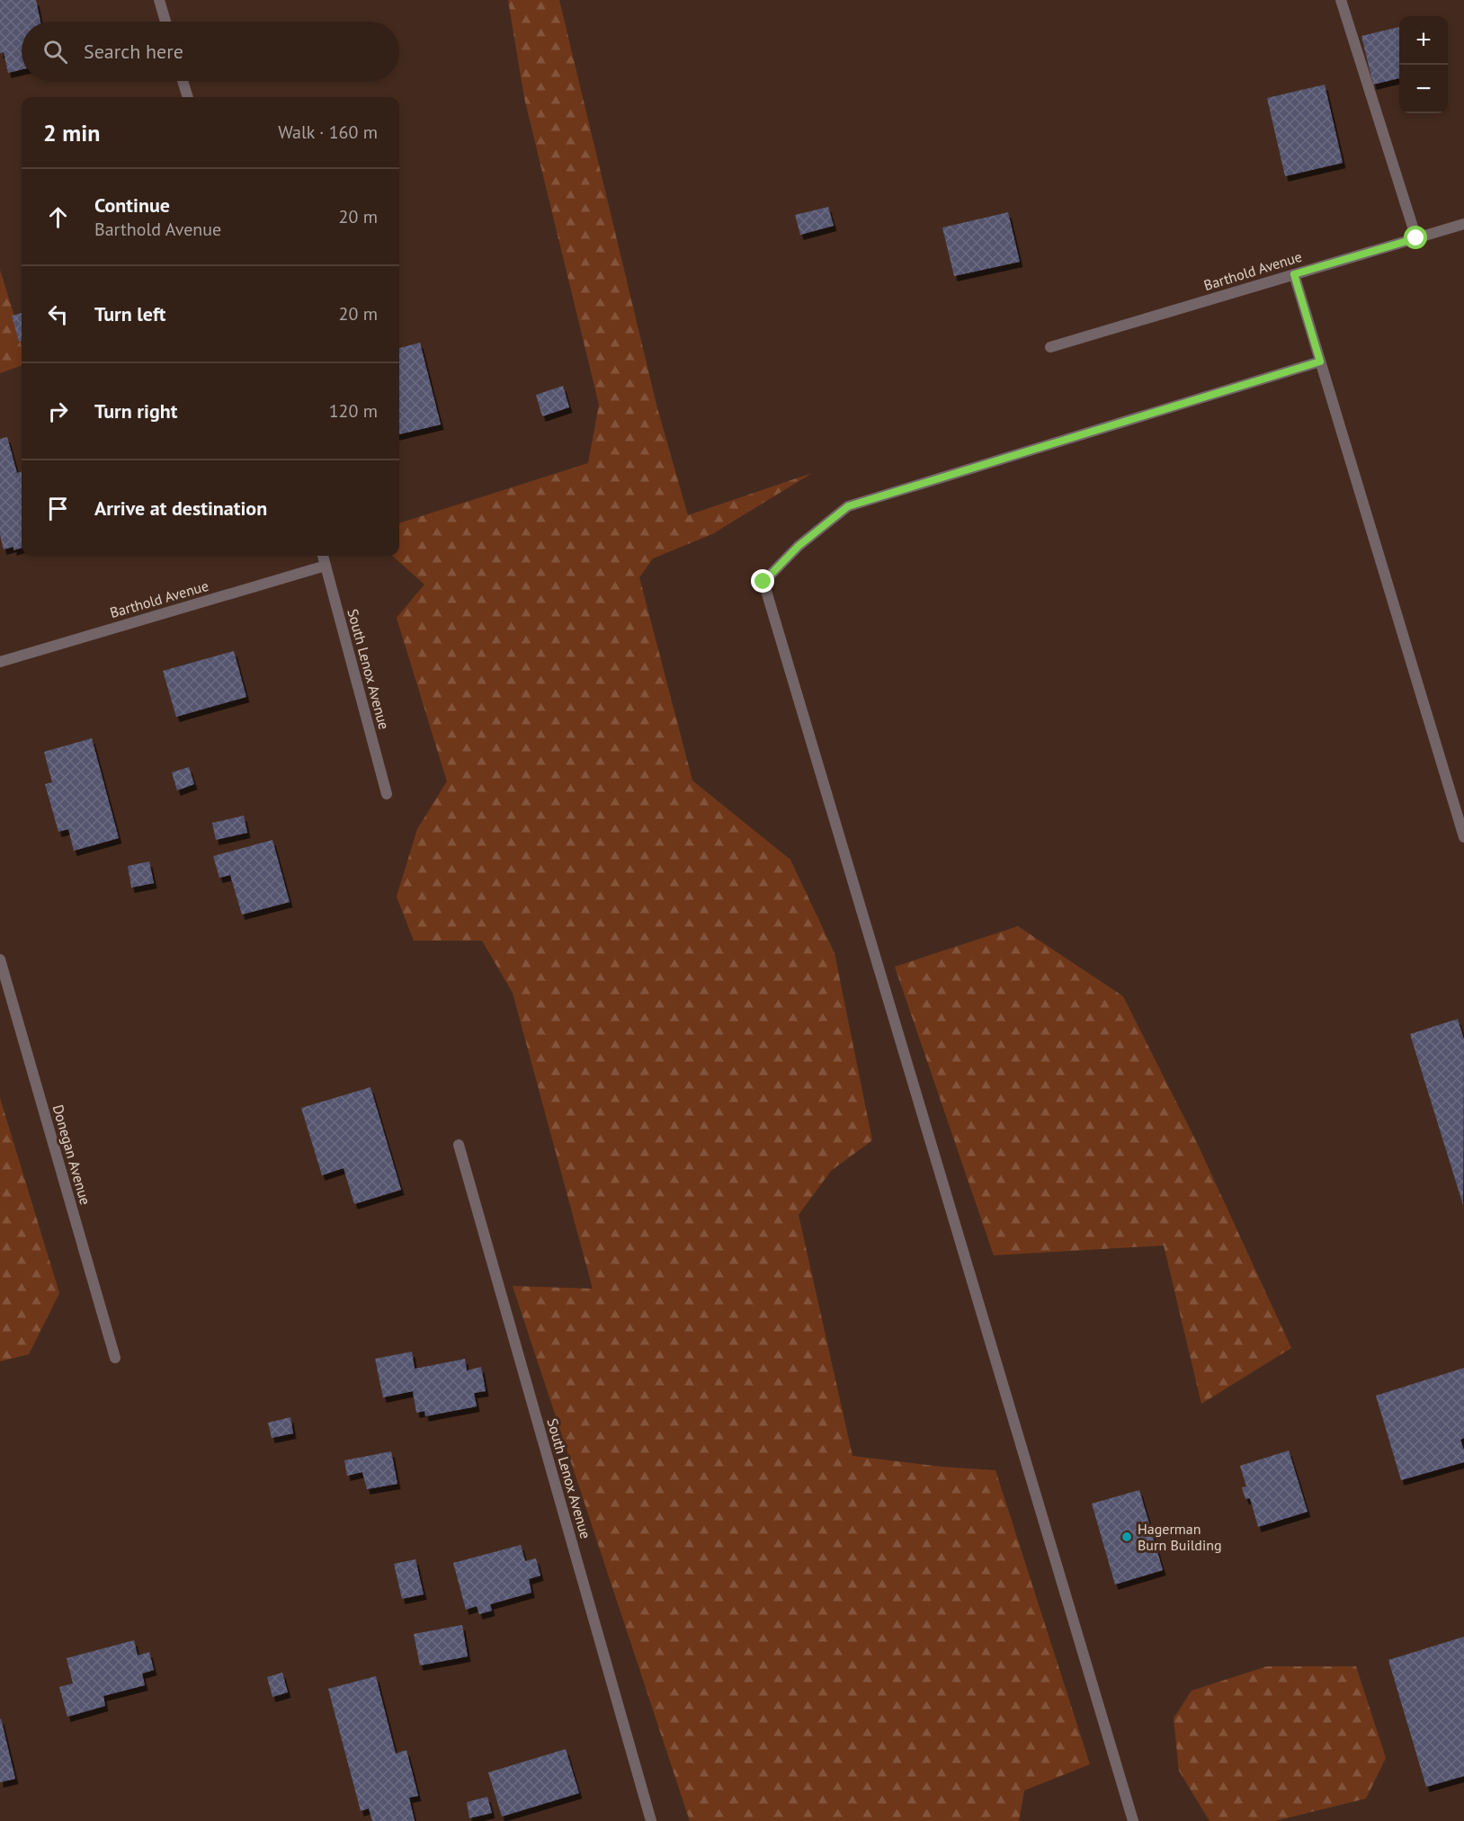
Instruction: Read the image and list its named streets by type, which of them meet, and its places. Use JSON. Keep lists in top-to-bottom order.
{
  "streets": {
    "street": ["Barthold Avenue", "South Lenox Avenue", "Donegan Avenue"]
  },
  "crossings": [
    ["Barthold Avenue", "South Lenox Avenue"]
  ],
  "places": ["Hagerman Burn Building"],
  "page": {
    "map_buttons": ["+", "−"],
    "search": "Search here",
    "heading": ["2 min", "Walk · 160 m"],
    "list": [
      ["Continue", "Barthold Avenue", "20 m"],
      ["Turn left", "20 m"],
      ["Turn right", "120 m"],
      "Arrive at destination"
    ]
  }
}
